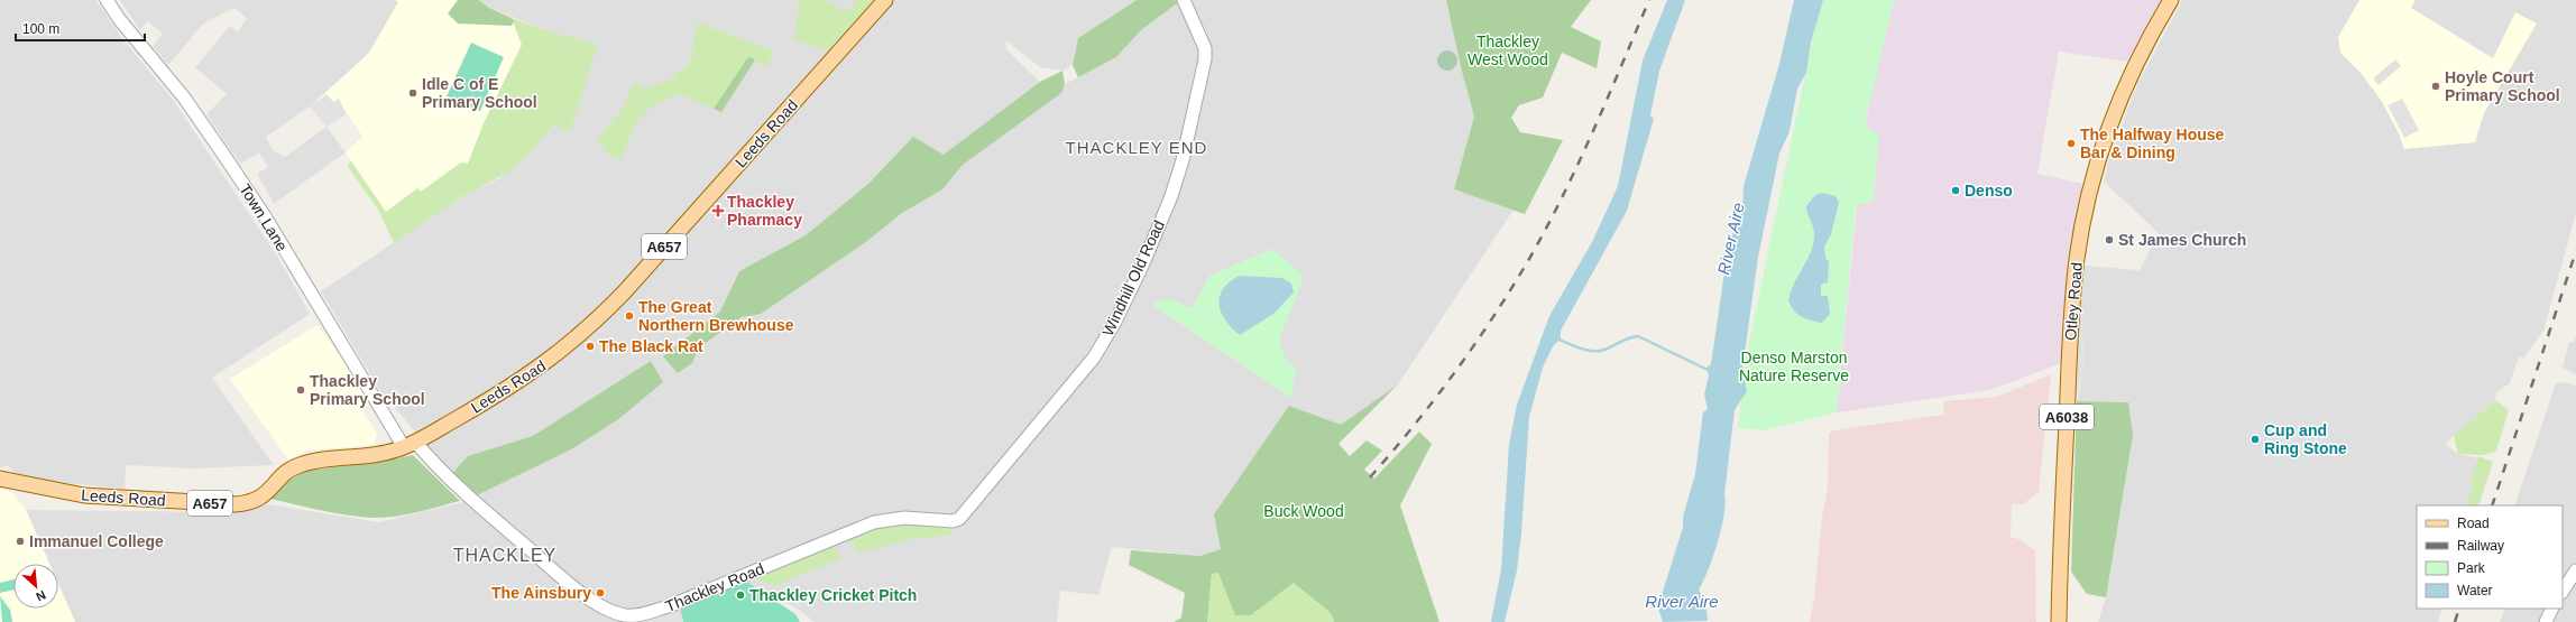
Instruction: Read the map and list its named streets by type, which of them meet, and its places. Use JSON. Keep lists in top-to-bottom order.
{
  "streets": {
    "main road": [
      "Leeds Road",
      "A657",
      "Otley Road",
      "A6038"
    ],
    "street": ["Town Lane", "Windhill Old Road", "Thackley Road"]
  },
  "crossings": [
    ["Leeds Road", "Town Lane"],
    ["Leeds Road", "Thackley Road"],
    ["Town Lane", "Thackley Road"],
    ["Windhill Old Road", "Thackley Road"]
  ],
  "districts": ["THACKLEY END", "THACKLEY"],
  "water": ["River Aire"],
  "parks": ["Thackley West Wood", "Denso Marston Nature Reserve", "Buck Wood"],
  "places": {
    "other": [
      "Hoyle Court Primary School",
      "Idle C of E Primary School",
      "The Halfway House Bar & Dining",
      "Denso",
      "St James Church",
      "The Great Northern Brewhouse",
      "The Black Rat",
      "Thackley Primary School",
      "Cup and Ring Stone",
      "Immanuel College",
      "The Ainsbury",
      "Thackley Cricket Pitch"
    ],
    "health": ["Thackley Pharmacy"]
  },
  "legend": [
    "Road",
    "Railway",
    "Park",
    "Water"
  ],
  "scale_bar": "100 m",
  "north": "bottom right"
}
